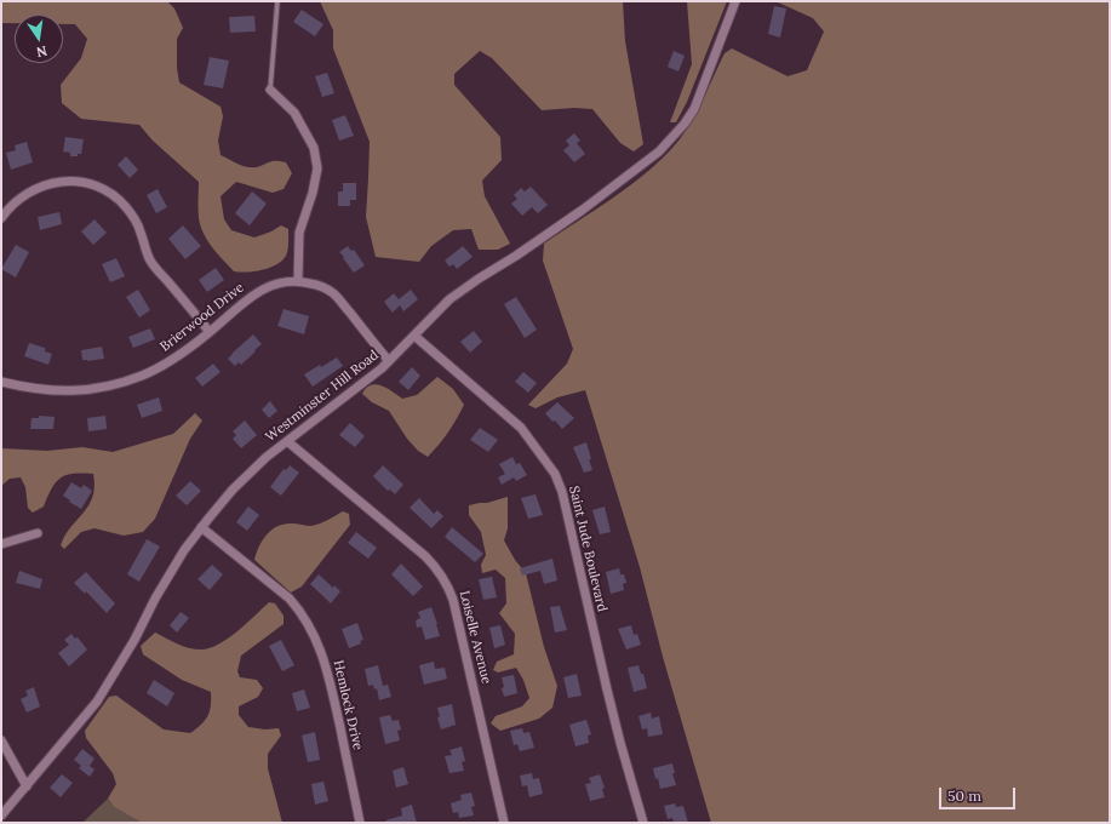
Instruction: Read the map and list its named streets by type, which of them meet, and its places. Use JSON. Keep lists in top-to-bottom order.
{
  "streets": {
    "street": [
      "Brierwood Drive",
      "Westminster Hill Road",
      "Saint Jude Boulevard",
      "Loiselle Avenue",
      "Hemlock Drive"
    ]
  },
  "crossings": [
    ["Brierwood Drive", "Westminster Hill Road"],
    ["Westminster Hill Road", "Saint Jude Boulevard"],
    ["Westminster Hill Road", "Loiselle Avenue"],
    ["Westminster Hill Road", "Hemlock Drive"]
  ],
  "scale_bar": "50 m",
  "north": "bottom"
}
